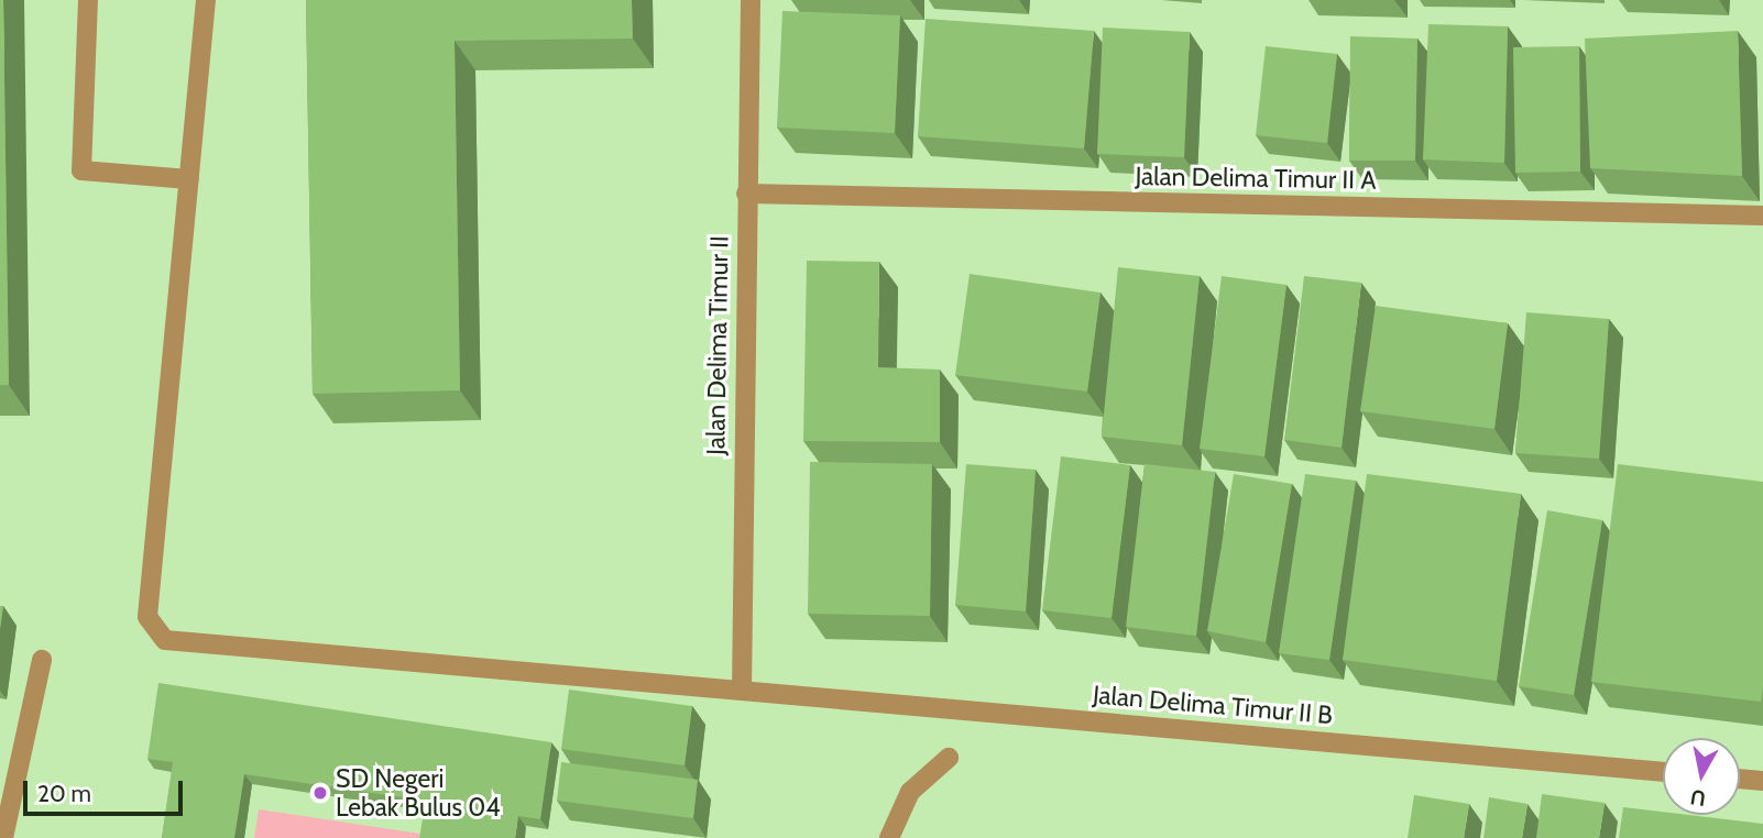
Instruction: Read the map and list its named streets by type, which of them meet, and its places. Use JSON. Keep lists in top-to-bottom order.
{
  "streets": {
    "street": ["Jalan Delima Timur II A", "Jalan Delima Timur II", "Jalan Delima Timur II B"]
  },
  "crossings": [
    ["Jalan Delima Timur II A", "Jalan Delima Timur II"],
    ["Jalan Delima Timur II", "Jalan Delima Timur II B"]
  ],
  "places": ["SD Negeri Lebak Bulus 04"],
  "scale_bar": "20 m",
  "north": "bottom"
}
